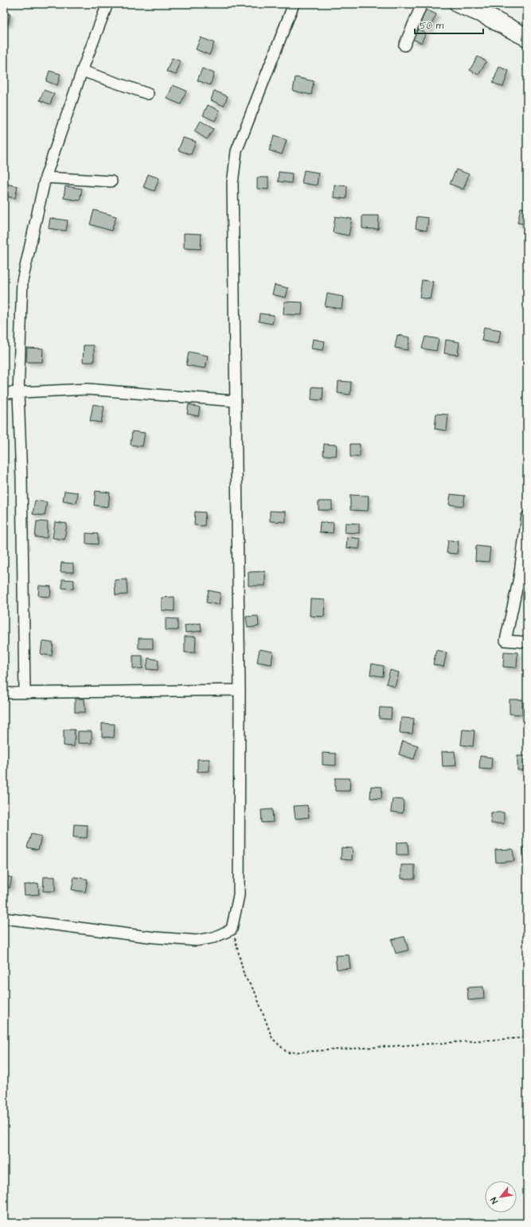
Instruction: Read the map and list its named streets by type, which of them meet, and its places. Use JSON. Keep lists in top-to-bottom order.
{
  "scale_bar": "50 m",
  "north": "bottom left"
}
